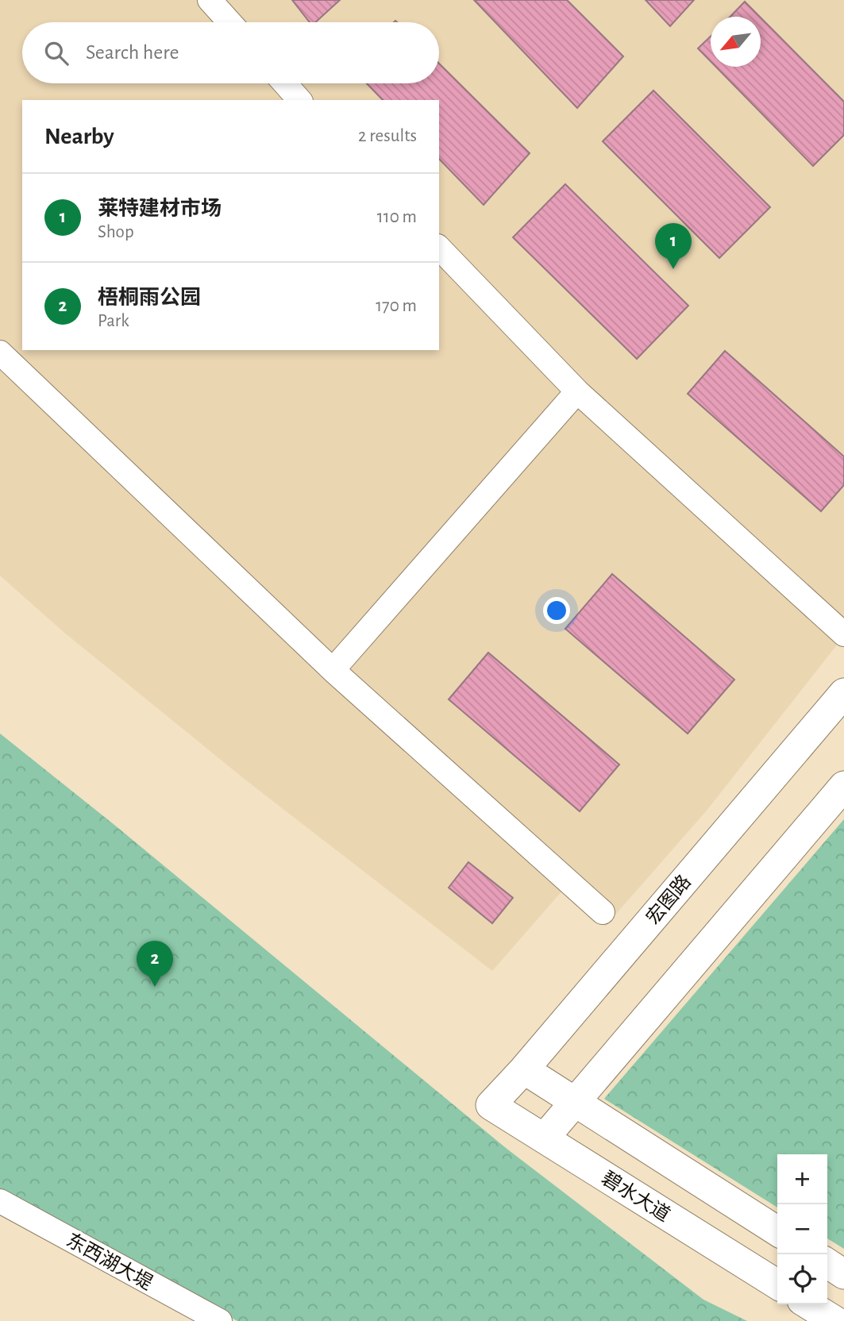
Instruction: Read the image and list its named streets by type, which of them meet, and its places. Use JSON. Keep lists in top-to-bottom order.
{
  "streets": {
    "main road": ["宏图路", "碧水大道"],
    "street": ["东西湖大堤"]
  },
  "crossings": [
    ["宏图路", "碧水大道"]
  ],
  "north": "bottom left",
  "page": {
    "search": "Search here",
    "heading": ["Nearby", "2 results"],
    "list": [
      {
        "mark": "1",
        "name": "莱特建材市场",
        "note": "Shop",
        "value": "110 m"
      },
      {
        "mark": "2",
        "name": "梧桐雨公园",
        "note": "Park",
        "value": "170 m"
      }
    ],
    "pins": ["1", "2"],
    "map_buttons": ["+", "−"]
  }
}
